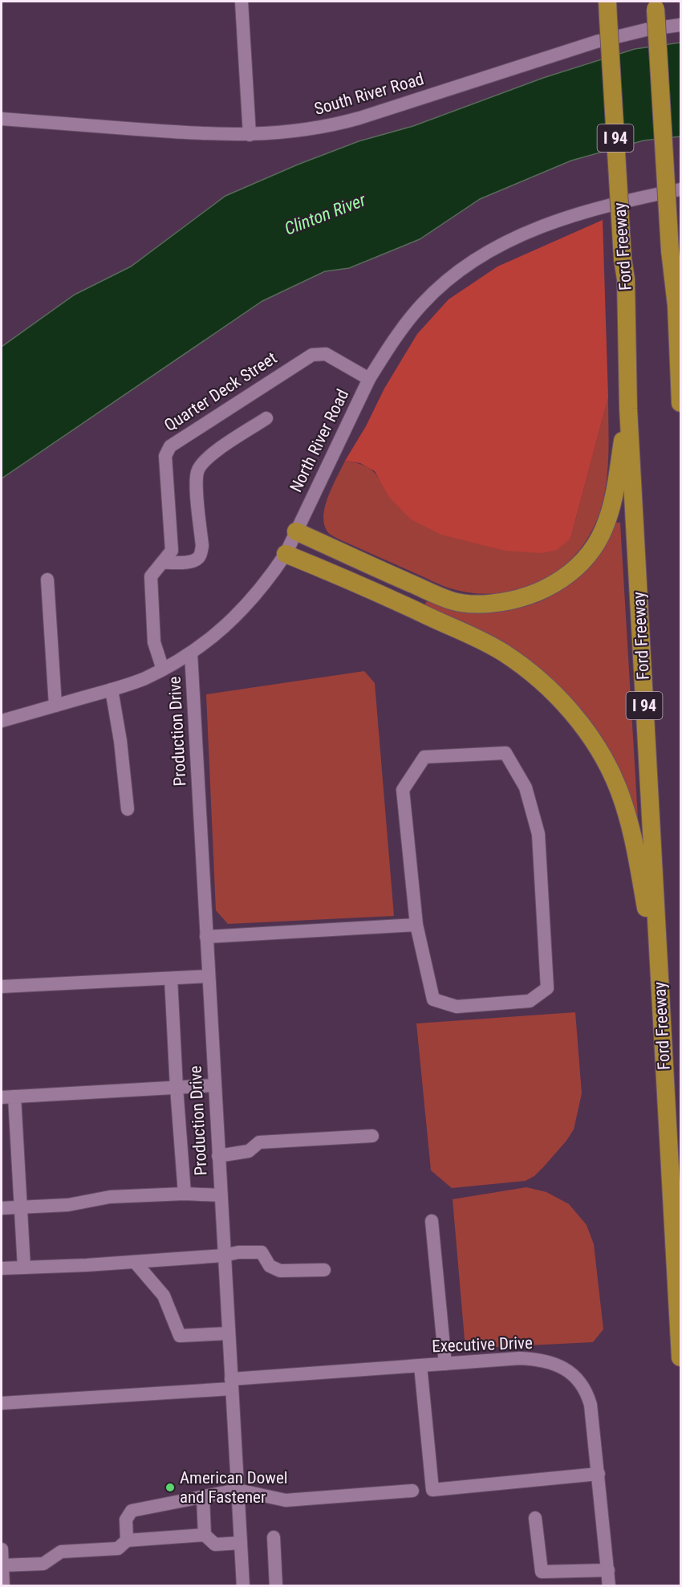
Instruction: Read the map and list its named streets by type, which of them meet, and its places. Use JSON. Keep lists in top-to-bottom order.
{
  "streets": {
    "highway": ["I 94", "Ford Freeway"],
    "street": [
      "South River Road",
      "Quarter Deck Street",
      "North River Road",
      "Production Drive",
      "Executive Drive"
    ]
  },
  "crossings": [
    ["Quarter Deck Street", "North River Road"],
    ["North River Road", "Production Drive"],
    ["Production Drive", "Executive Drive"]
  ],
  "water": ["Clinton River"],
  "places": ["American Dowel and Fastener"]
}
